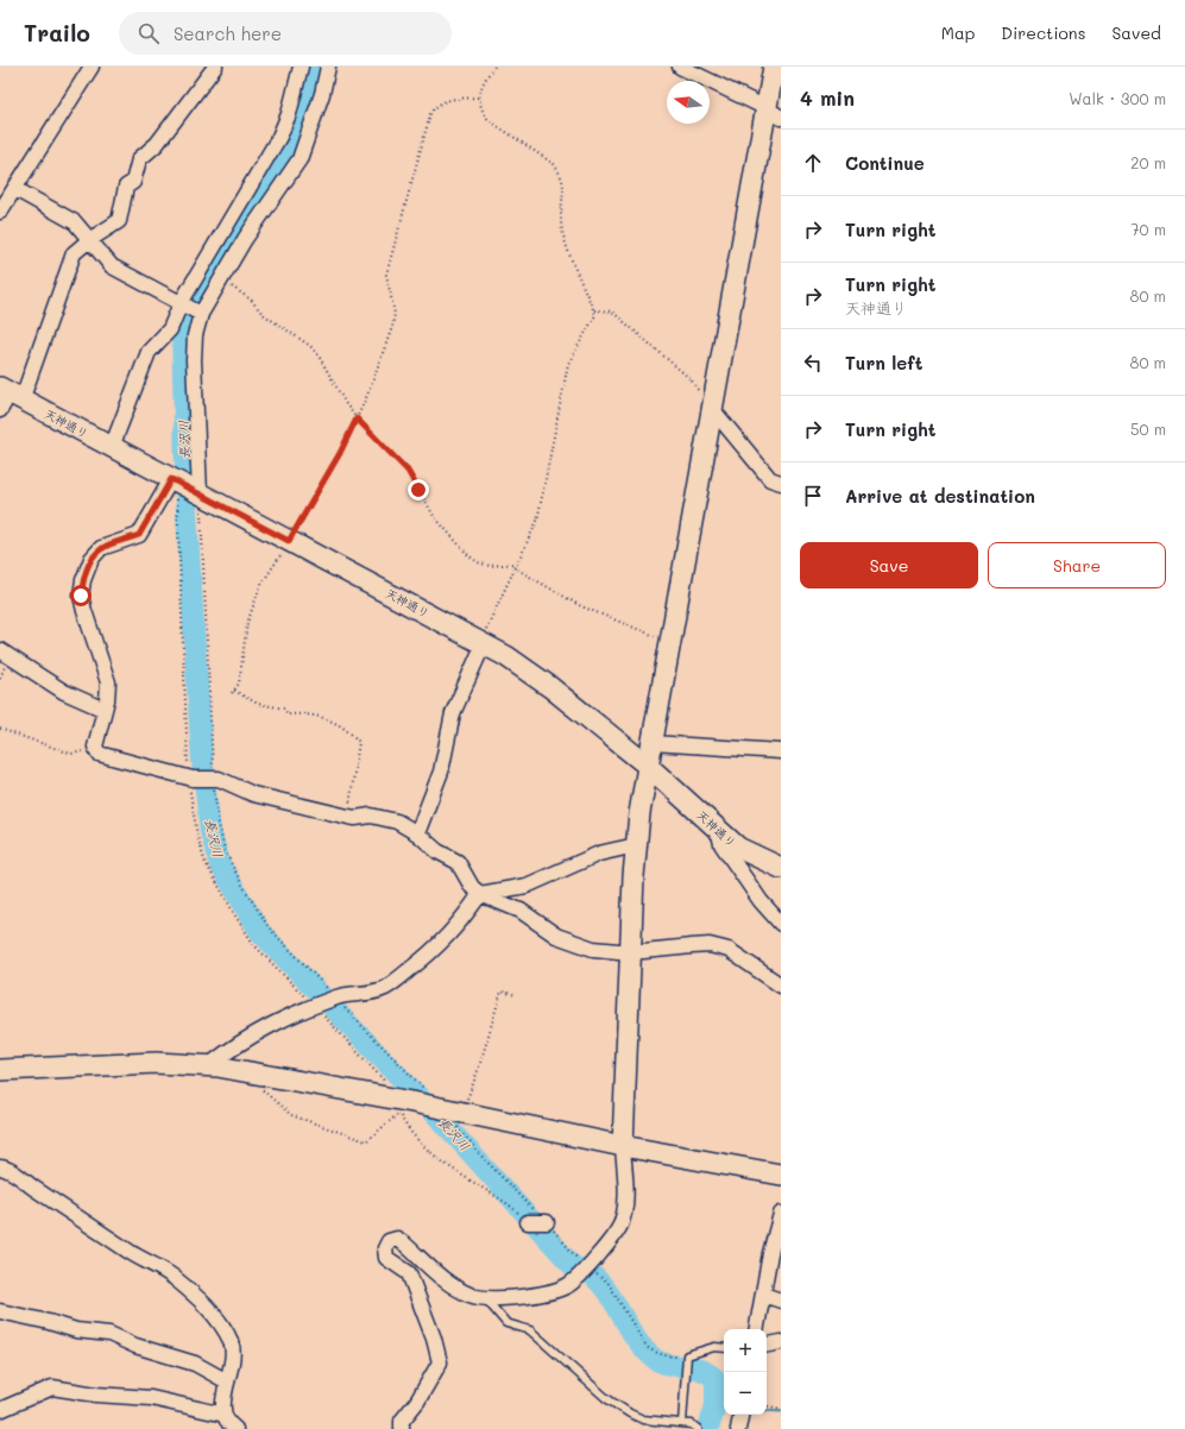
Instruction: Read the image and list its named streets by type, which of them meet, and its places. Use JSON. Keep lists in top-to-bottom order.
{
  "streets": {
    "street": ["天神通り"]
  },
  "water": ["長沢川"],
  "north": "left",
  "page": {
    "header": "Trailo",
    "search": "Search here",
    "nav": ["Map", "Directions", "Saved"],
    "heading": ["4 min", "Walk · 300 m"],
    "list": [
      ["Continue", "20 m"],
      ["Turn right", "70 m"],
      ["Turn right", "天神通り", "80 m"],
      ["Turn left", "80 m"],
      ["Turn right", "50 m"],
      "Arrive at destination"
    ],
    "buttons": ["Save", "Share"],
    "map_buttons": ["+", "−"]
  }
}
